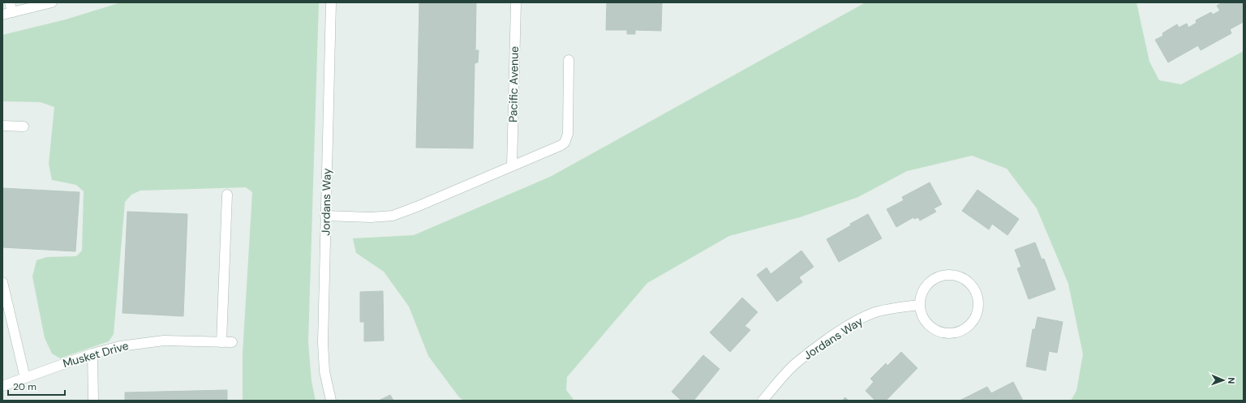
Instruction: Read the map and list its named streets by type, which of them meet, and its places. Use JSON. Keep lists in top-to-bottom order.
{
  "streets": {
    "street": ["Pacific Avenue", "Jordans Way", "Musket Drive"]
  },
  "scale_bar": "20 m",
  "north": "right"
}
